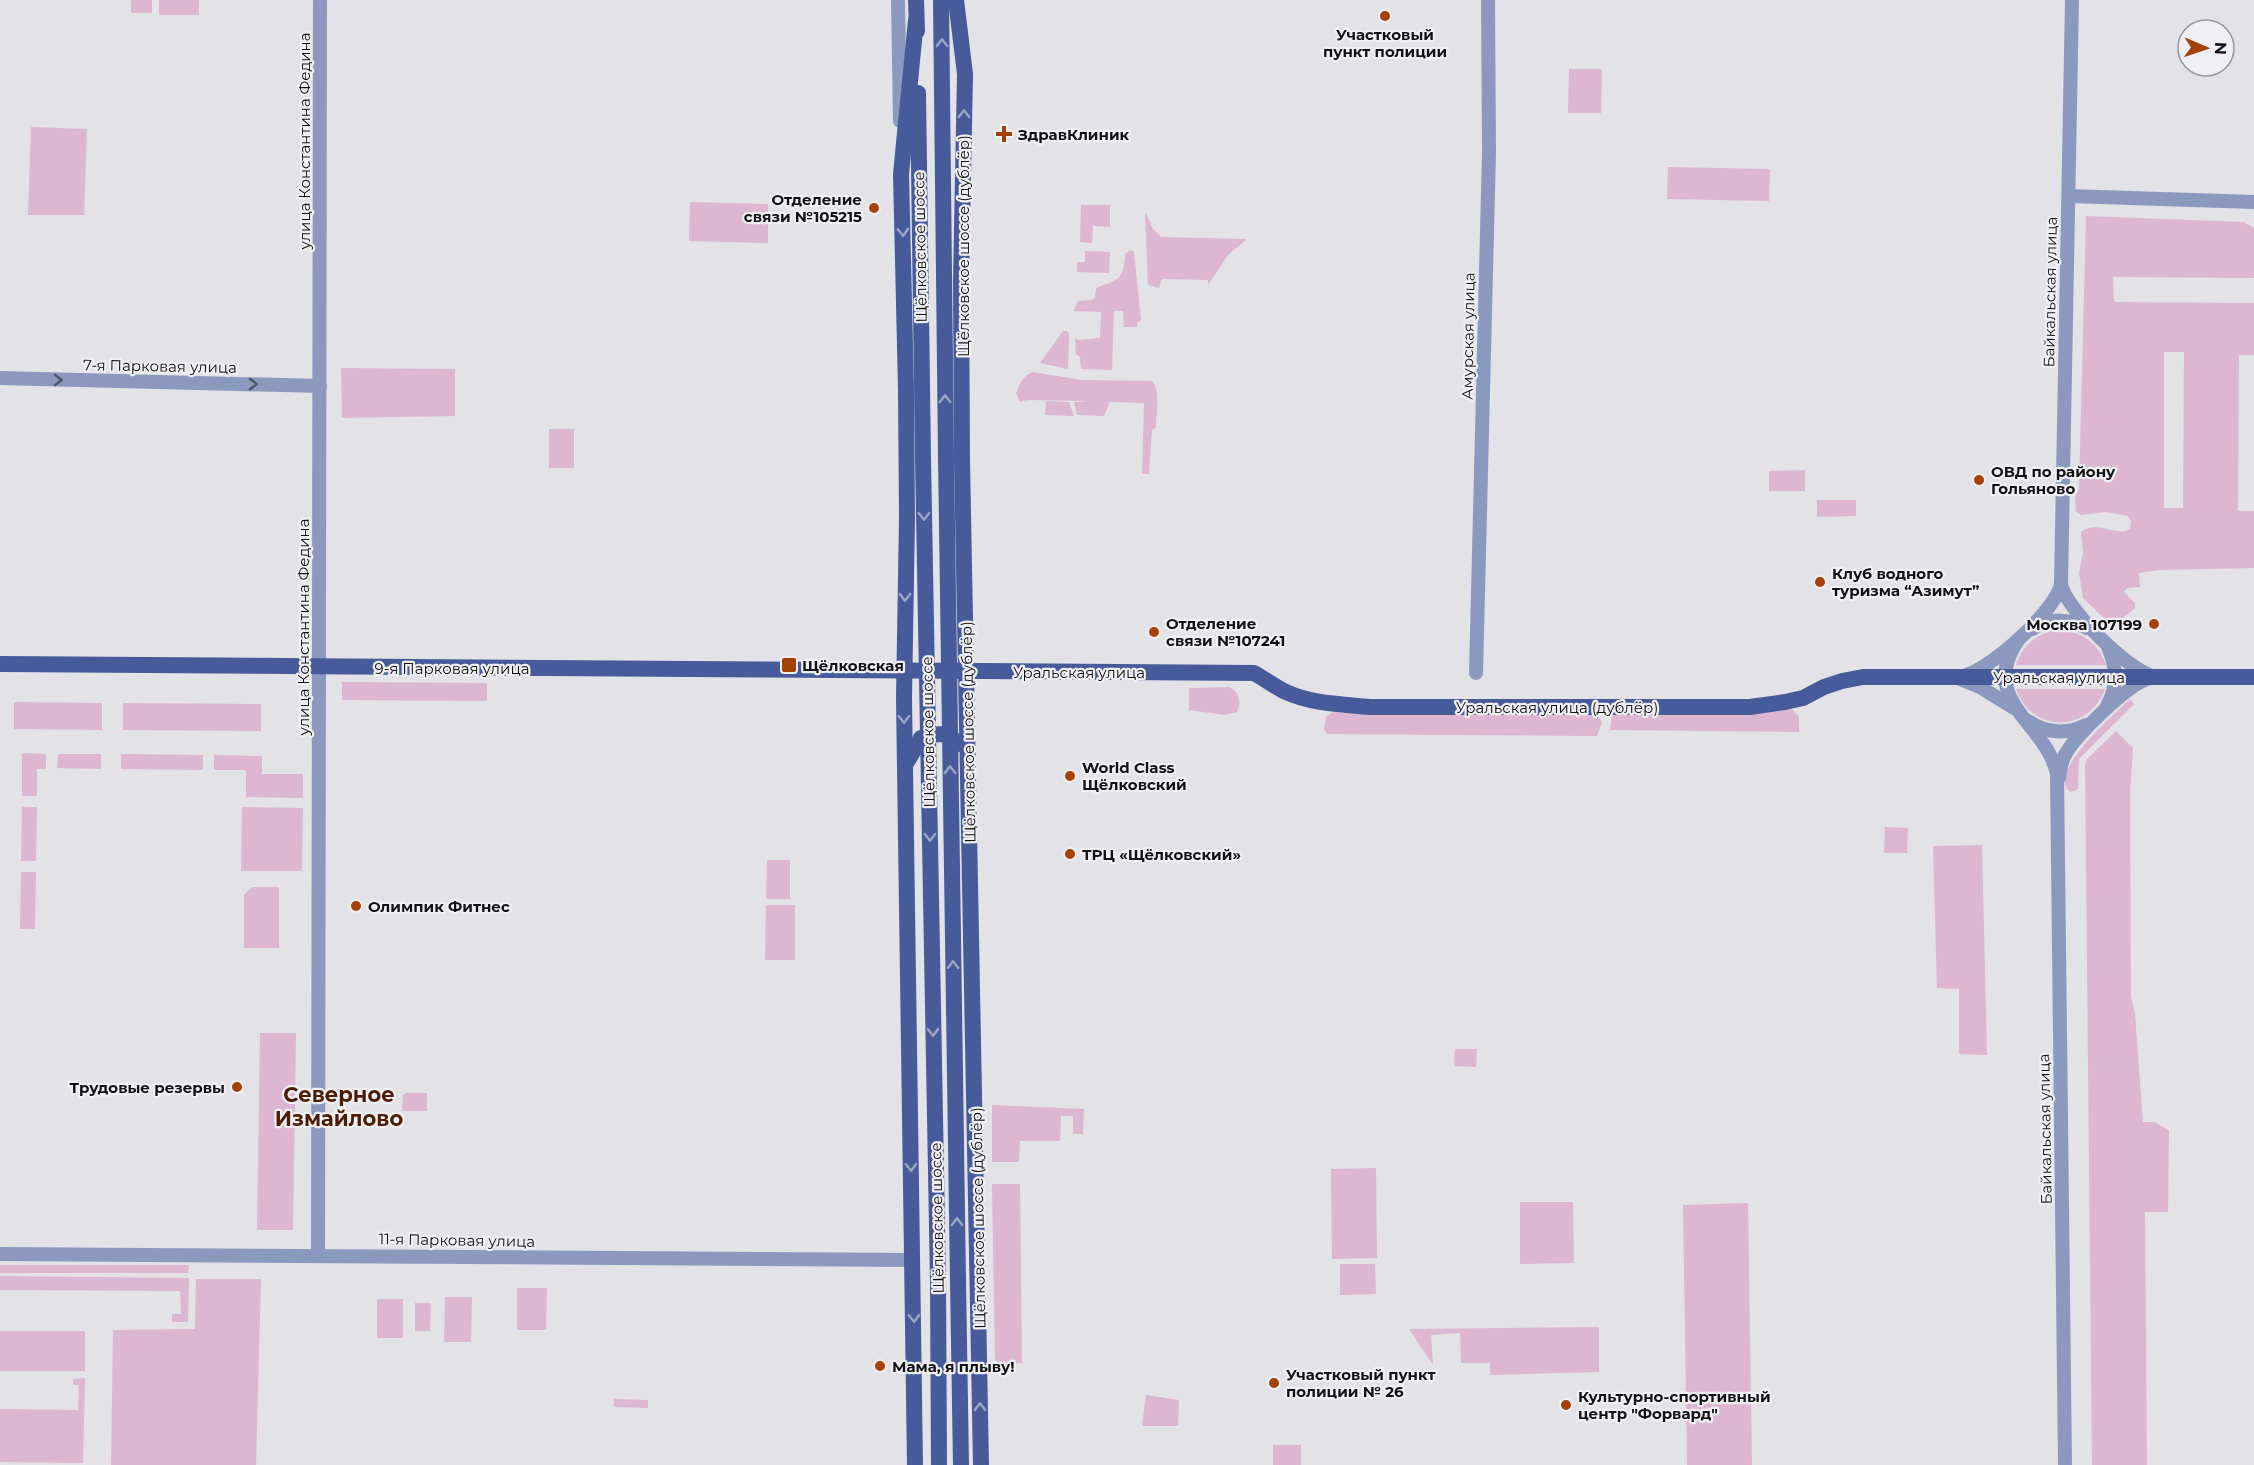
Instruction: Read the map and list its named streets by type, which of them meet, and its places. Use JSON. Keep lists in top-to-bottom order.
{
  "streets": {
    "main road": [
      "Щёлковское шоссе (дублёр)",
      "Щёлковское шоссе",
      "9-я Парковая улица",
      "Уральская улица",
      "Уральская улица (дублёр)"
    ],
    "street": [
      "улица Константина Федина",
      "Байкальская улица",
      "Амурская улица",
      "7-я Парковая улица",
      "11-я Парковая улица"
    ]
  },
  "crossings": [
    ["улица Константина Федина", "7-я Парковая улица"],
    ["улица Константина Федина", "9-я Парковая улица"],
    ["улица Константина Федина", "11-я Парковая улица"],
    ["Щёлковское шоссе (дублёр)", "Уральская улица"],
    ["9-я Парковая улица", "Уральская улица"],
    ["Уральская улица", "Уральская улица (дублёр)"]
  ],
  "one_way": ["7-я Парковая улица"],
  "districts": ["Северное Измайлово"],
  "places": {
    "other": [
      "Участковый пункт полиции",
      "Отделение связи №105215",
      "ОВД по району Гольяново",
      "Клуб водного туризма “Азимут”",
      "Москва 107199",
      "Отделение связи №107241",
      "World Class Щёлковский",
      "ТРЦ «Щёлковский»",
      "Олимпик Фитнес",
      "Трудовые резервы",
      "Мама, я плыву!",
      "Участковый пункт полиции № 26",
      "Культурно-спортивный центр \"Форвард\""
    ],
    "health": ["ЗдравКлиник"],
    "transit": ["Щёлковская"]
  },
  "north": "right"
}
